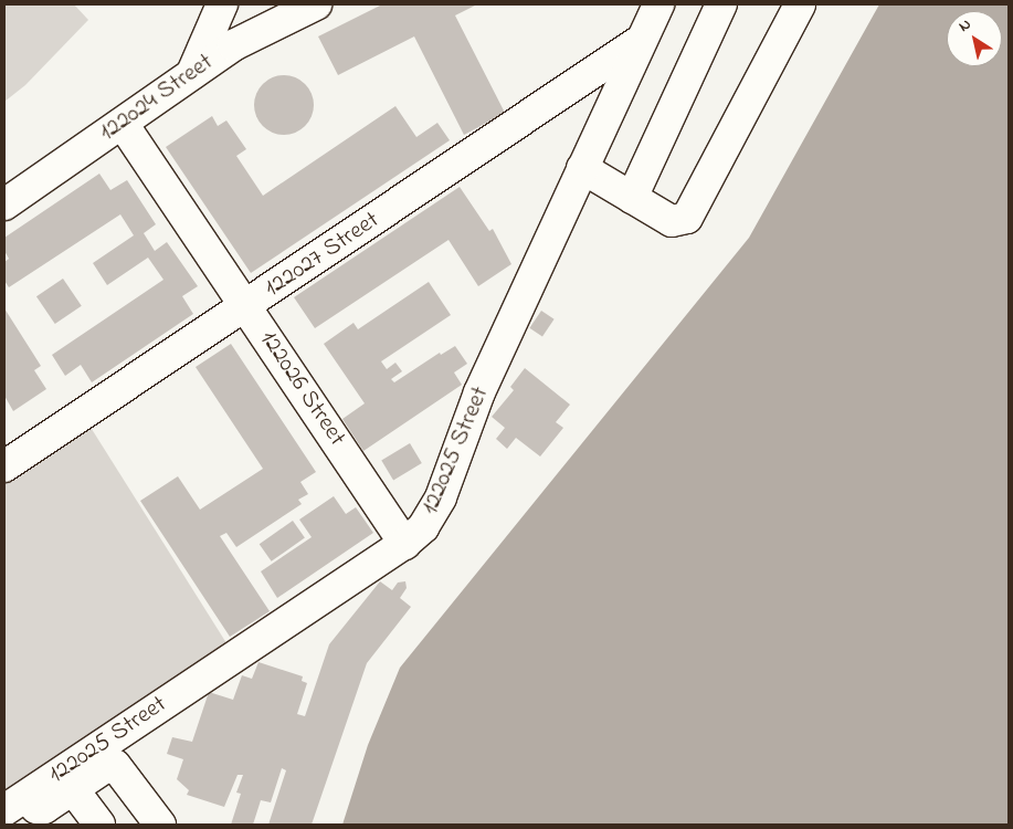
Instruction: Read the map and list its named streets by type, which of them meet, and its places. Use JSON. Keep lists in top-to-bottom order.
{
  "streets": {
    "street": [
      "122024 Street",
      "122027 Street",
      "122026 Street",
      "122025 Street"
    ]
  },
  "crossings": [
    ["122024 Street", "122026 Street"],
    ["122027 Street", "122026 Street"],
    ["122027 Street", "122025 Street"],
    ["122026 Street", "122025 Street"]
  ],
  "north": "top left"
}
